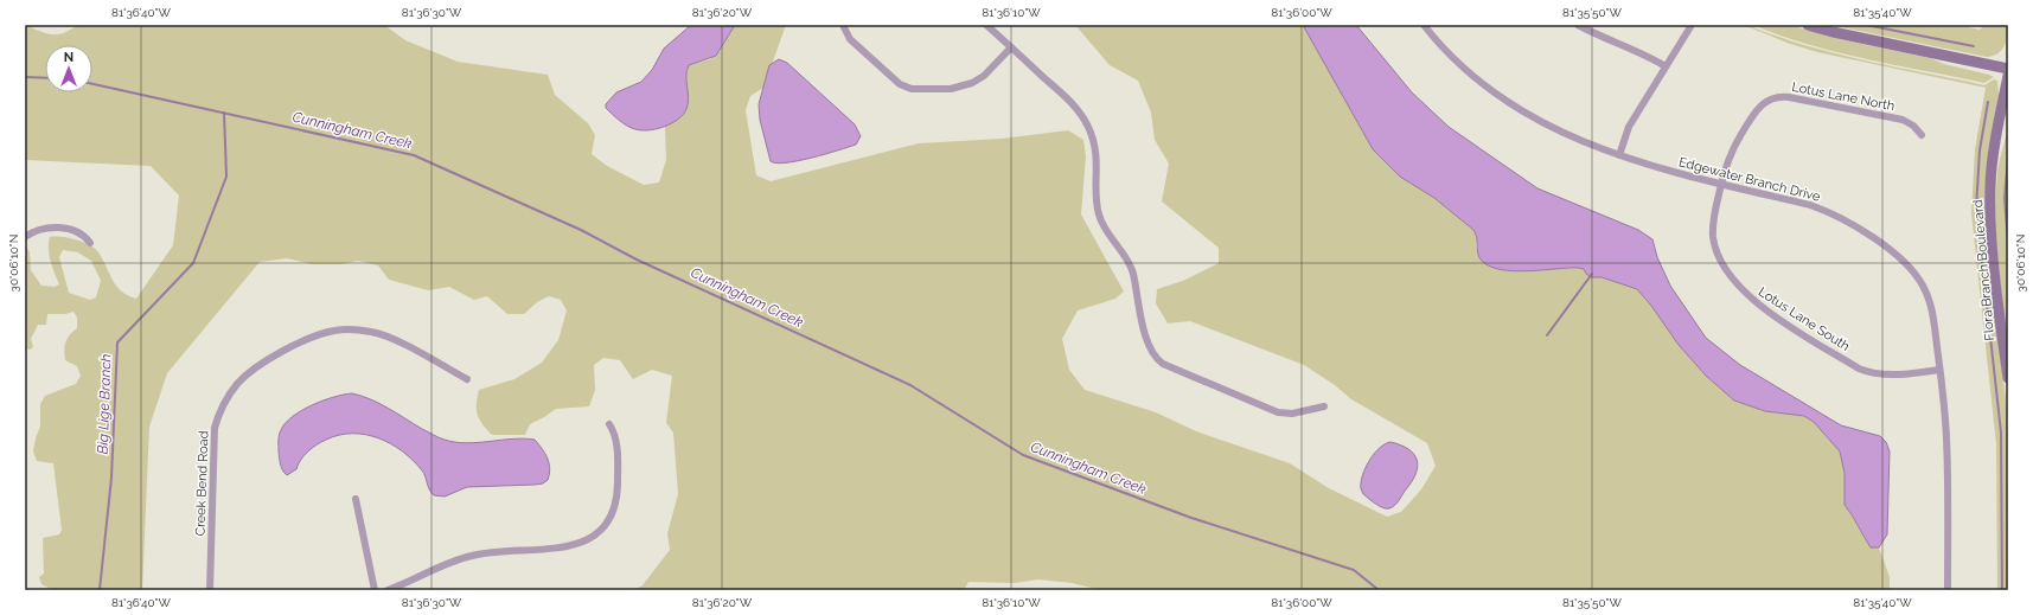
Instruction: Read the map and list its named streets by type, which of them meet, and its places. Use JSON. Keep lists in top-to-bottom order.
{
  "streets": {
    "street": [
      "Lotus Lane North",
      "Edgewater Branch Drive",
      "Flora Branch Boulevard",
      "Lotus Lane South",
      "Creek Bend Road"
    ]
  },
  "crossings": [
    ["Lotus Lane North", "Edgewater Branch Drive"],
    ["Lotus Lane North", "Lotus Lane South"],
    ["Edgewater Branch Drive", "Lotus Lane South"]
  ],
  "water": ["Cunningham Creek", "Big Lige Branch"],
  "north": "top",
  "coordinates": [
    "81°36'40\"W",
    "81°36'30\"W",
    "81°36'20\"W",
    "81°36'10\"W",
    "81°36'00\"W",
    "81°35'50\"W",
    "81°35'40\"W",
    "30°06'10\"N"
  ]
}
